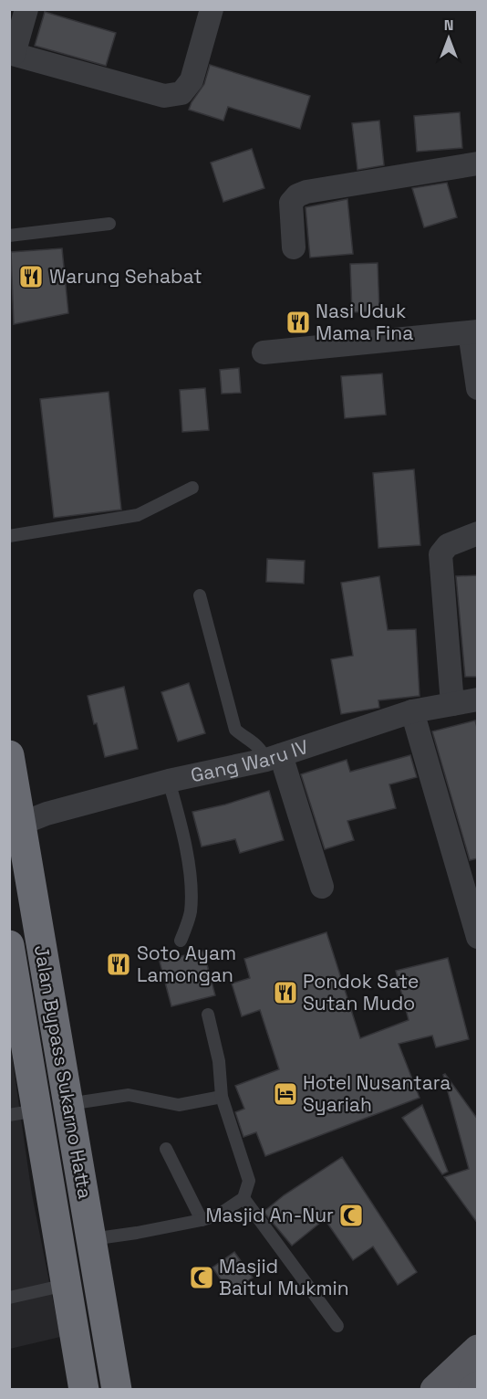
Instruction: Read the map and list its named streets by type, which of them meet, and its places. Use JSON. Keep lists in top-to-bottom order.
{
  "streets": {
    "highway": ["Jalan Bypass Sukarno Hatta"],
    "street": ["Gang Waru IV"]
  },
  "crossings": [
    ["Gang Waru IV", "Jalan Bypass Sukarno Hatta"]
  ],
  "places": {
    "restaurant": [
      "Warung Sehabat",
      "Nasi Uduk Mama Fina",
      "Soto Ayam Lamongan",
      "Pondok Sate Sutan Mudo"
    ],
    "hotel": ["Hotel Nusantara Syariah"],
    "mosque": ["Masjid An-Nur", "Masjid Baitul Mukmin"]
  },
  "north": "top"
}
